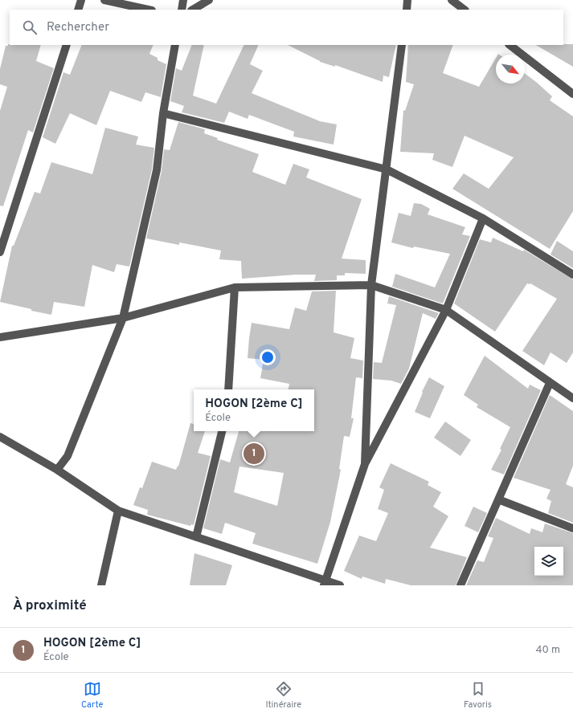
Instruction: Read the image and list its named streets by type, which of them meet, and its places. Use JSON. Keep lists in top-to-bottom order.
{
  "north": "bottom right",
  "page": {
    "search": "Rechercher",
    "popup": ["HOGON [2ème C]", "École"],
    "pins": "1",
    "heading": "À proximité",
    "list": [
      {
        "mark": "1",
        "name": "HOGON [2ème C]",
        "note": "École",
        "value": "40 m"
      }
    ],
    "nav": ["Carte", "Itinéraire", "Favoris"]
  }
}
